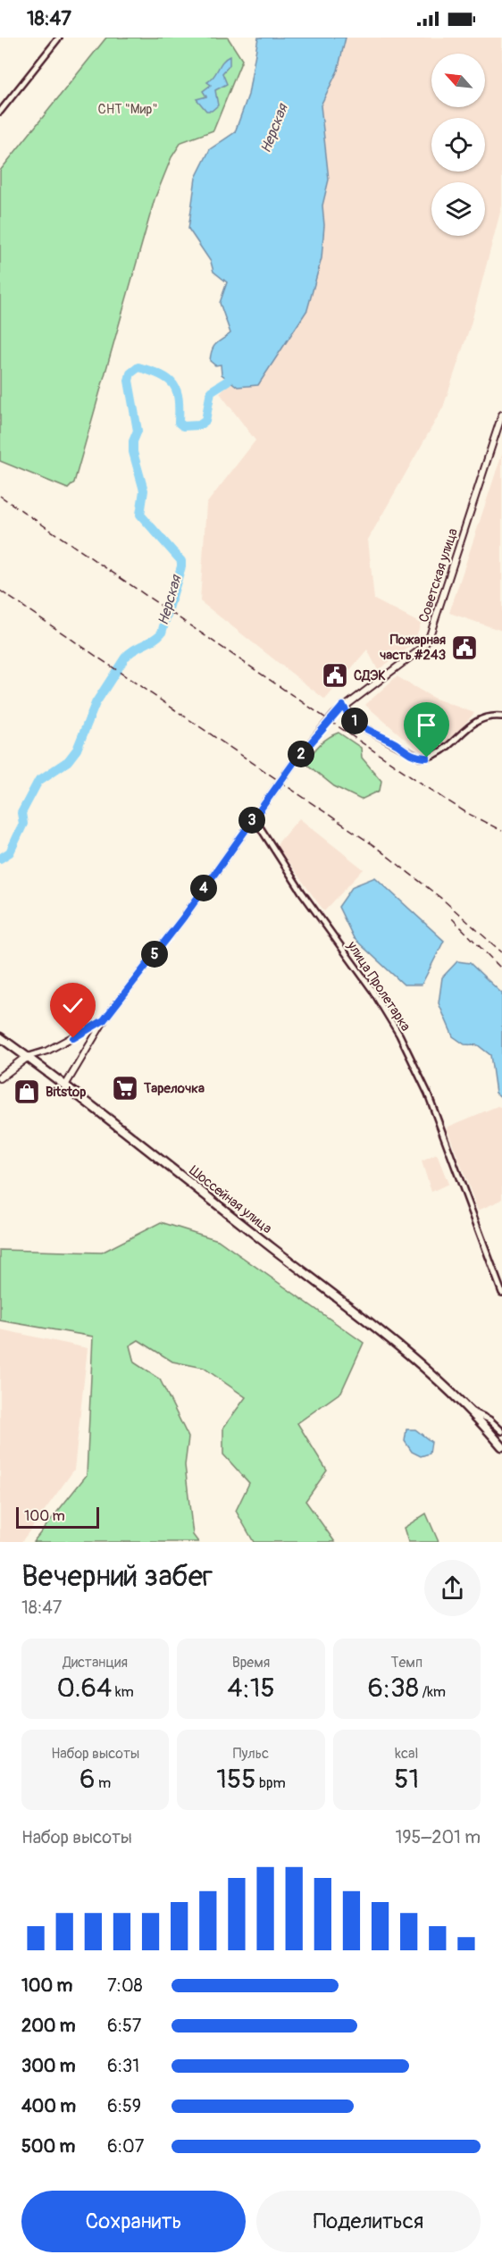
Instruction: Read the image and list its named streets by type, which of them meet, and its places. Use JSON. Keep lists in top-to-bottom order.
{
  "streets": {
    "highway": ["Шоссейная улица"],
    "street": ["Советская улица", "улица Пролетарка"]
  },
  "crossings": [
    ["Советская улица", "улица Пролетарка"],
    ["Советская улица", "Шоссейная улица"]
  ],
  "water": ["Нерская"],
  "parks": ["СНТ \"Мир\""],
  "places": {
    "public building": ["Пожарная часть #243", "СДЭК"],
    "supermarket": ["Тарелочка"],
    "shop": ["Bitstop"]
  },
  "scale_bar": "100 m",
  "north": "top left",
  "page": {
    "status": "18:47",
    "pins": [
      "1",
      "2",
      "3",
      "4",
      "5"
    ],
    "scale": "100 m",
    "heading": ["Вечерний забег", "18:47"],
    "stats": [
      ["Дистанция", "0.64 km"],
      ["Время", "4:15"],
      ["Темп", "6:38 /km"],
      ["Набор высоты", "6 m"],
      ["Пульс", "155 bpm"],
      ["kcal", "51"]
    ],
    "chart": ["Набор высоты", "195–201 m"],
    "list": [
      {
        "name": "100 m",
        "note": "7:08"
      },
      {
        "name": "200 m",
        "note": "6:57"
      },
      {
        "name": "300 m",
        "note": "6:31"
      },
      {
        "name": "400 m",
        "note": "6:59"
      },
      {
        "name": "500 m",
        "note": "6:07"
      }
    ],
    "buttons": ["Сохранить", "Поделиться"]
  }
}
